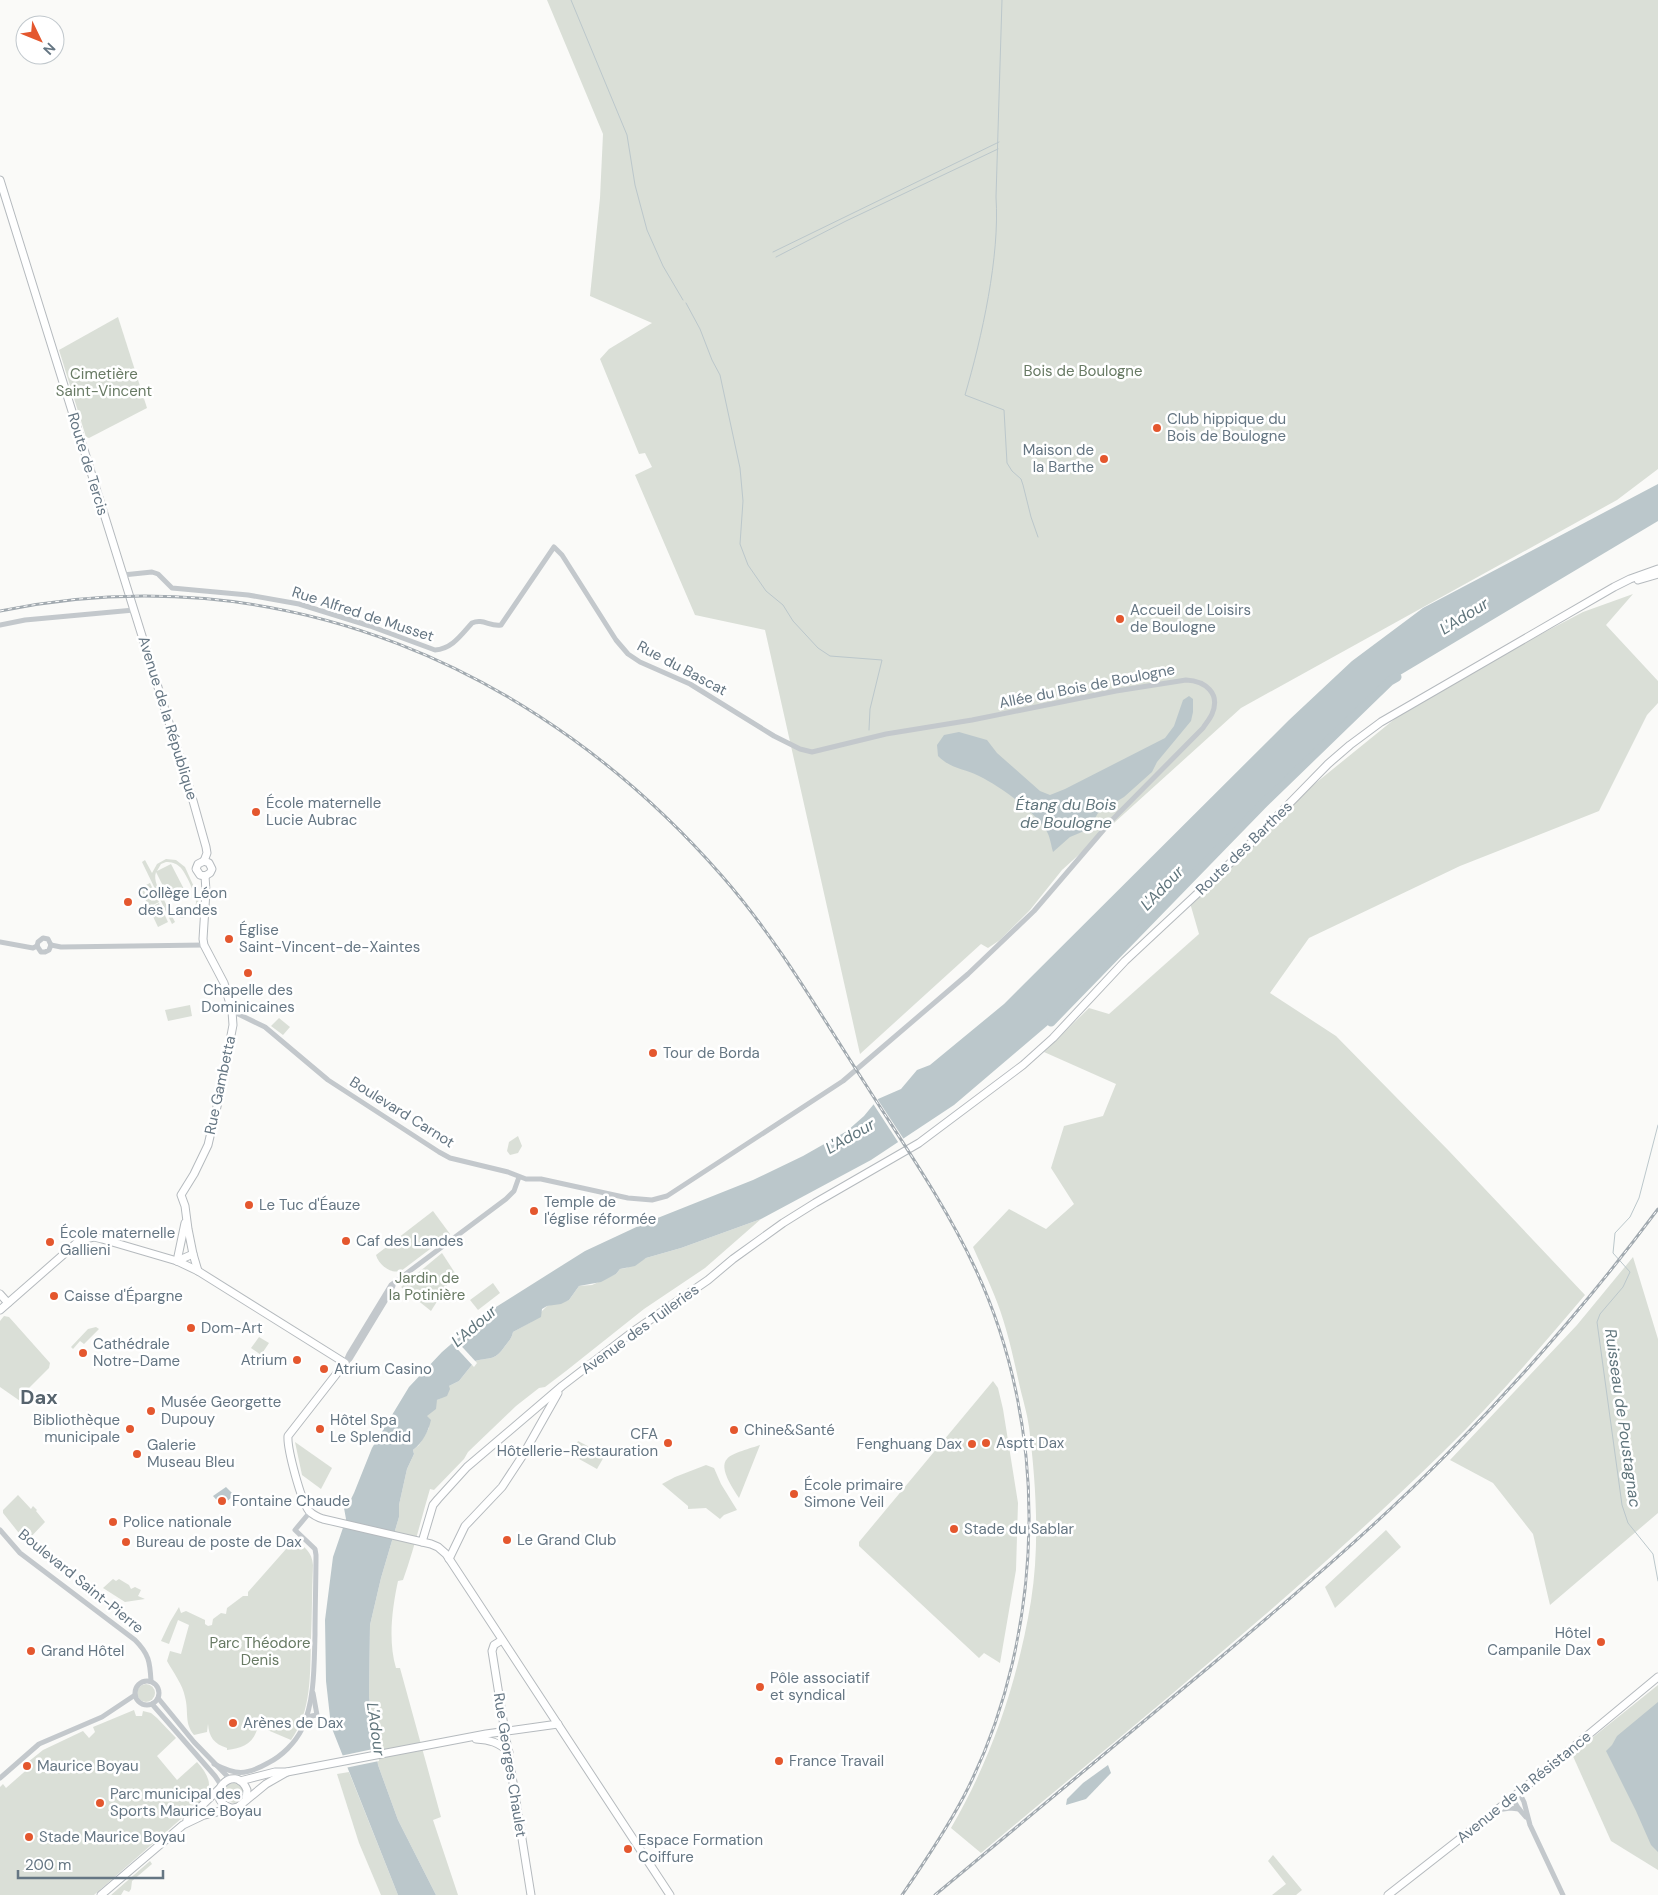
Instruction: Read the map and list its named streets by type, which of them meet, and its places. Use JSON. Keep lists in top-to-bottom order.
{
  "streets": {
    "main road": [
      "Route de Tercis",
      "Avenue de la République",
      "Route des Barthes",
      "Rue Gambetta",
      "Avenue des Tuileries",
      "Rue Georges Chaulet",
      "Avenue de la Résistance"
    ],
    "street": [
      "Rue Alfred de Musset",
      "Rue du Bascat",
      "Allée du Bois de Boulogne",
      "Boulevard Carnot",
      "Boulevard Saint-Pierre"
    ]
  },
  "crossings": [
    ["Route de Tercis", "Rue Alfred de Musset"],
    ["Route de Tercis", "Avenue de la République"],
    ["Rue Alfred de Musset", "Rue du Bascat"],
    ["Rue Alfred de Musset", "Avenue de la République"],
    ["Rue du Bascat", "Allée du Bois de Boulogne"],
    ["Allée du Bois de Boulogne", "Boulevard Carnot"],
    ["Route des Barthes", "Avenue des Tuileries"],
    ["Rue Gambetta", "Boulevard Carnot"]
  ],
  "districts": ["Dax"],
  "water": ["L'Adour", "Étang du Bois de Boulogne", "Ruisseau de Poustagnac"],
  "parks": [
    "Bois de Boulogne",
    "Cimetière Saint-Vincent",
    "Jardin de la Potinière",
    "Parc Théodore Denis"
  ],
  "places": [
    "Club hippique du Bois de Boulogne",
    "Maison de la Barthe",
    "Accueil de Loisirs de Boulogne",
    "École maternelle Lucie Aubrac",
    "Collège Léon des Landes",
    "Église Saint-Vincent-de-Xaintes",
    "Chapelle des Dominicaines",
    "Tour de Borda",
    "Le Tuc d'Éauze",
    "Temple de l'église réformée",
    "Caf des Landes",
    "École maternelle Gallieni",
    "Caisse d'Épargne",
    "Dom-Art",
    "Cathédrale Notre-Dame",
    "Atrium",
    "Atrium Casino",
    "Musée Georgette Dupouy",
    "Bibliothèque municipale",
    "Hôtel Spa Le Splendid",
    "Chine&Santé",
    "CFA Hôtellerie-Restauration",
    "Asptt Dax",
    "Fenghuang Dax",
    "Galerie Museau Bleu",
    "École primaire Simone Veil",
    "Fontaine Chaude",
    "Police nationale",
    "Stade du Sablar",
    "Le Grand Club",
    "Bureau de poste de Dax",
    "Hôtel Campanile Dax",
    "Grand Hôtel",
    "Pôle associatif et syndical",
    "Arènes de Dax",
    "France Travail",
    "Maurice Boyau",
    "Parc municipal des Sports Maurice Boyau",
    "Stade Maurice Boyau",
    "Espace Formation Coiffure"
  ],
  "scale_bar": "200 m",
  "north": "bottom right"
}
